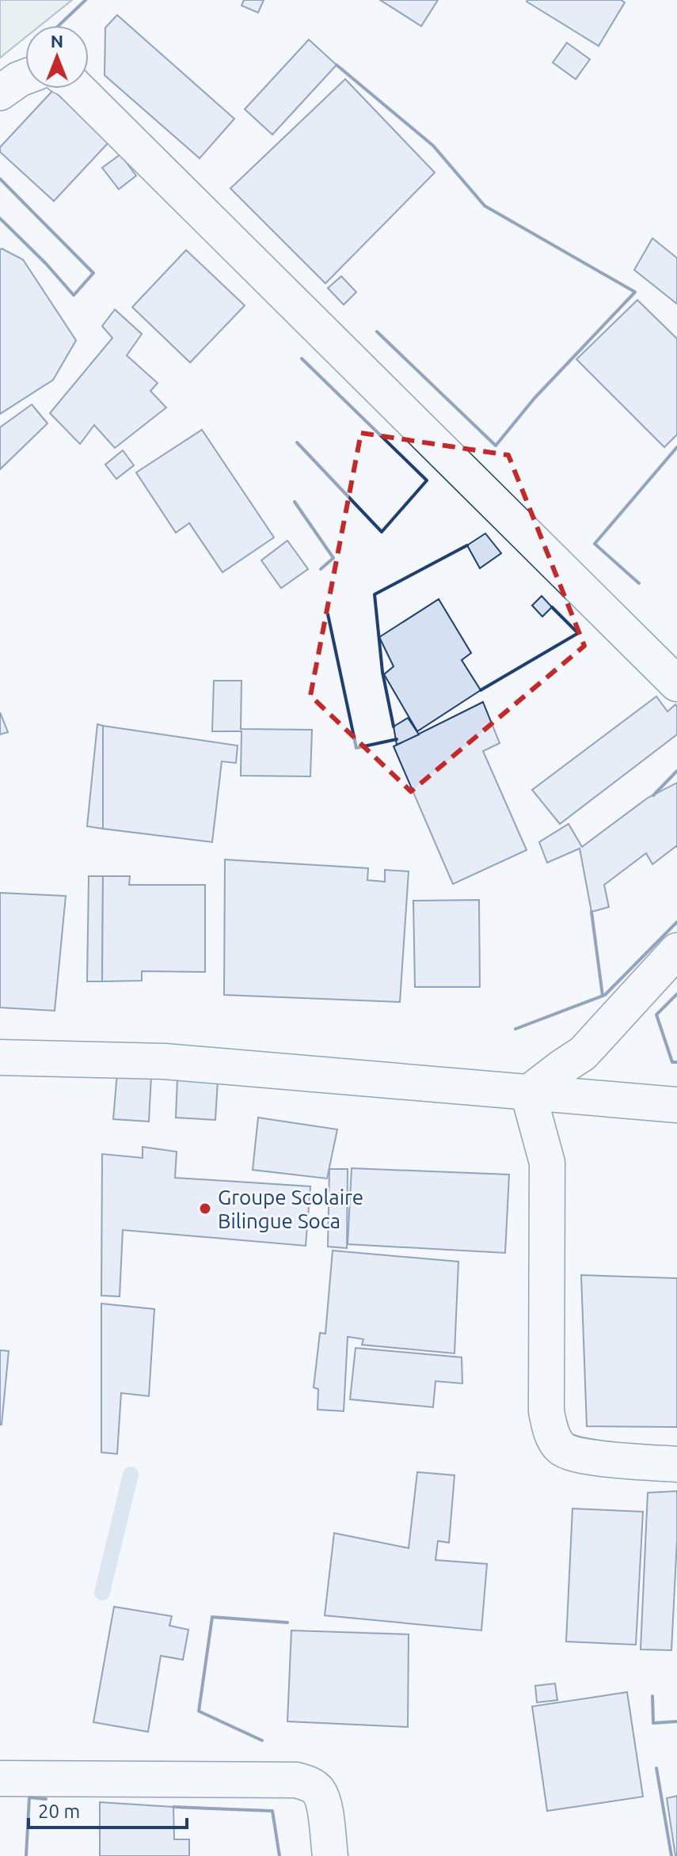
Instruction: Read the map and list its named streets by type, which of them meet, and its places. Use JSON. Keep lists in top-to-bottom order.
{
  "places": ["Groupe Scolaire Bilingue Soca"],
  "scale_bar": "20 m",
  "north": "top"
}
